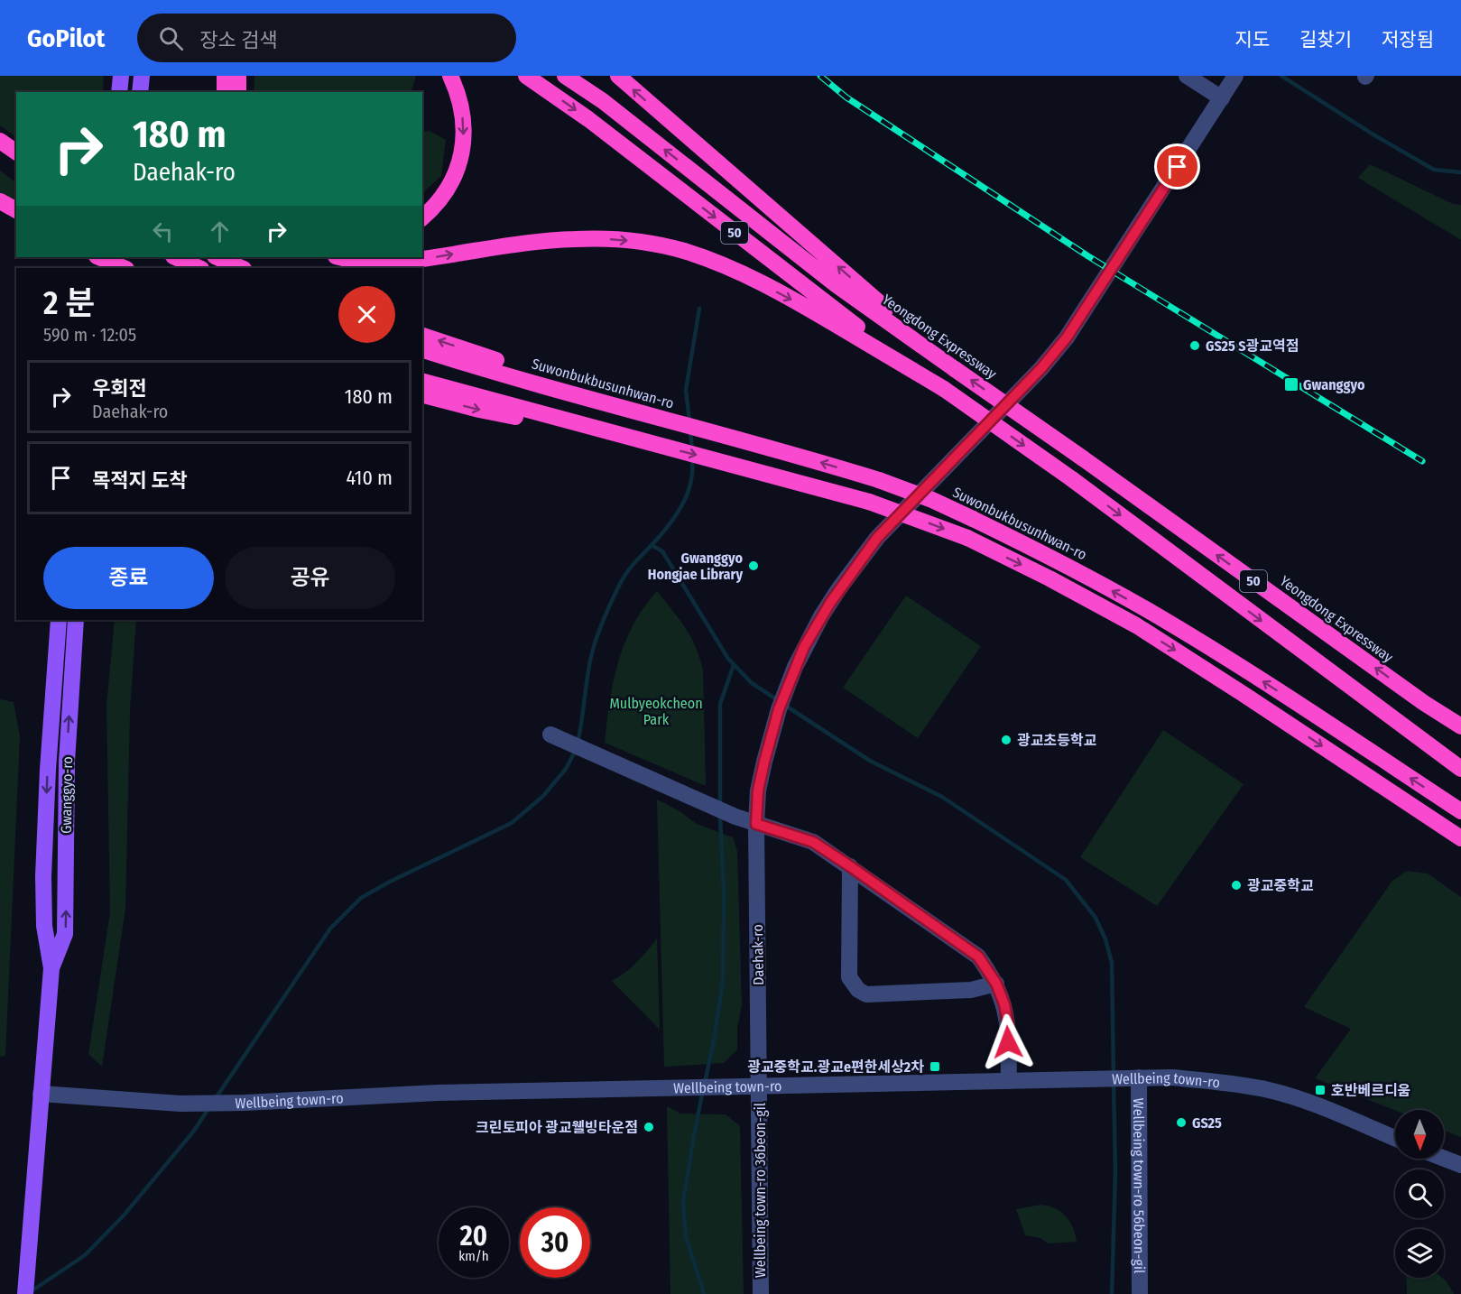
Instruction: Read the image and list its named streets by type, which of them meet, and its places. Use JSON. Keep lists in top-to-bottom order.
{
  "streets": {
    "highway": ["50", "Yeongdong Expressway", "Suwonbukbusunhwan-ro"],
    "main road": ["Gwanggyo-ro"],
    "street": [
      "Daehak-ro",
      "Wellbeing town-ro",
      "Wellbeing town-ro 56beon-gil",
      "Wellbeing town-ro 36beon-gil"
    ]
  },
  "crossings": [
    ["Gwanggyo-ro", "Wellbeing town-ro"],
    ["Daehak-ro", "Wellbeing town-ro"],
    ["Daehak-ro", "Wellbeing town-ro 36beon-gil"],
    ["Wellbeing town-ro", "Wellbeing town-ro 56beon-gil"],
    ["Wellbeing town-ro", "Wellbeing town-ro 36beon-gil"]
  ],
  "parks": ["Mulbyeokcheon Park"],
  "places": {
    "other": [
      "GS25 S광교역점",
      "Gwanggyo Hongjae Library",
      "광교초등학교",
      "광교중학교",
      "GS25",
      "크린토피아 광교웰빙타운점"
    ],
    "transit": ["Gwanggyo", "광교중학교.광교e편한세상2차", "호반베르디움"]
  },
  "north": "bottom",
  "page": {
    "header": "GoPilot",
    "search": "장소 검색",
    "nav": ["지도", "길찾기", "저장됨"],
    "turn": ["180 m", "Daehak-ro"],
    "heading": ["2 분", "590 m · 12:05"],
    "list": [
      {
        "name": "우회전",
        "note": "Daehak-ro",
        "value": "180 m"
      },
      {
        "name": "목적지 도착",
        "value": "410 m"
      }
    ],
    "buttons": ["종료", "공유"],
    "speed": "20 km/h",
    "limit": "30"
  }
}
